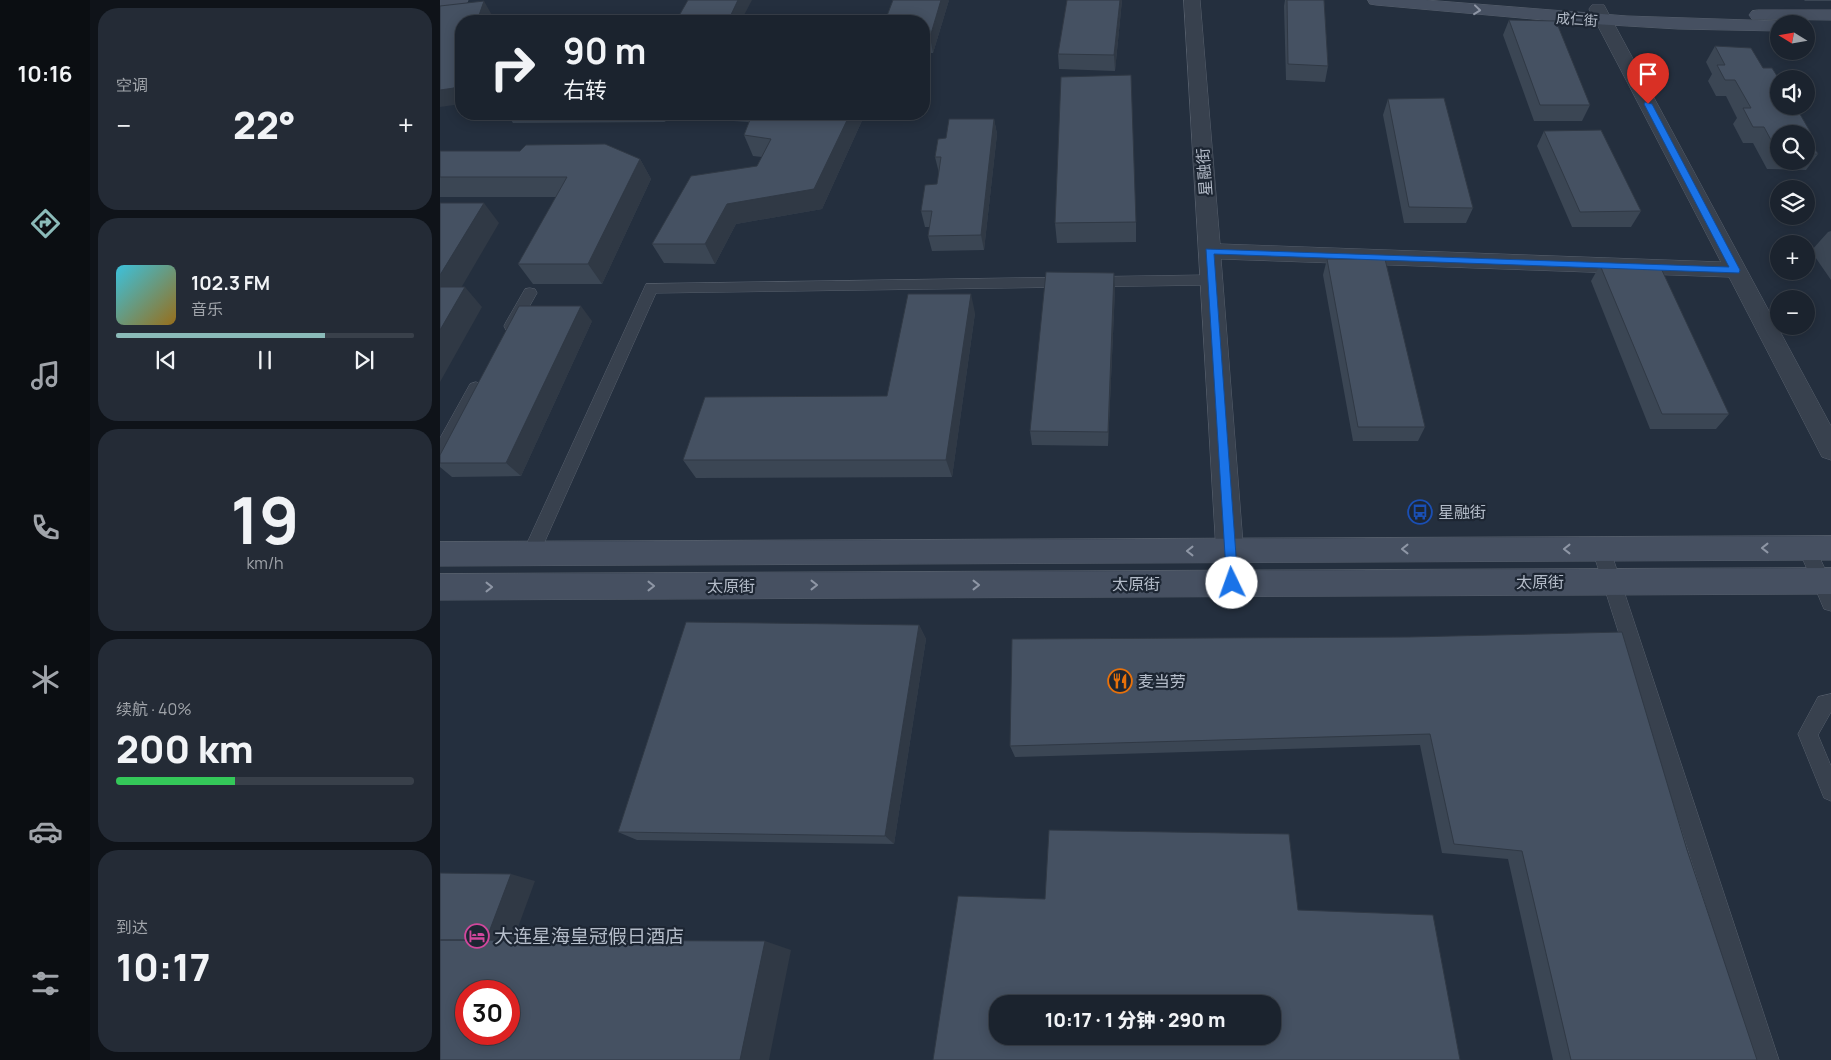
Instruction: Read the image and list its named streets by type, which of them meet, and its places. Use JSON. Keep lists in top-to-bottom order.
{
  "streets": {
    "main road": ["成仁街", "太原街"],
    "street": ["星融街"]
  },
  "crossings": [
    ["星融街", "太原街"]
  ],
  "places": {
    "bus stop": ["星融街"],
    "restaurant": ["麦当劳"],
    "hotel": ["大连星海皇冠假日酒店"]
  },
  "north": "left",
  "page": {
    "tabs": "10:16",
    "tile": [
      "空调",
      ["19", "km/h"],
      ["续航 · 40%", "200 km"],
      ["到达", "10:17"]
    ],
    "map_buttons": ["+", "−"],
    "turn": ["90 m", "右转"],
    "heat": ["−", "22°", "+"],
    "song": ["102.3 FM", "音乐"],
    "limit": "30",
    "trip": "10:17 · 1 分钟 · 290 m"
  }
}
